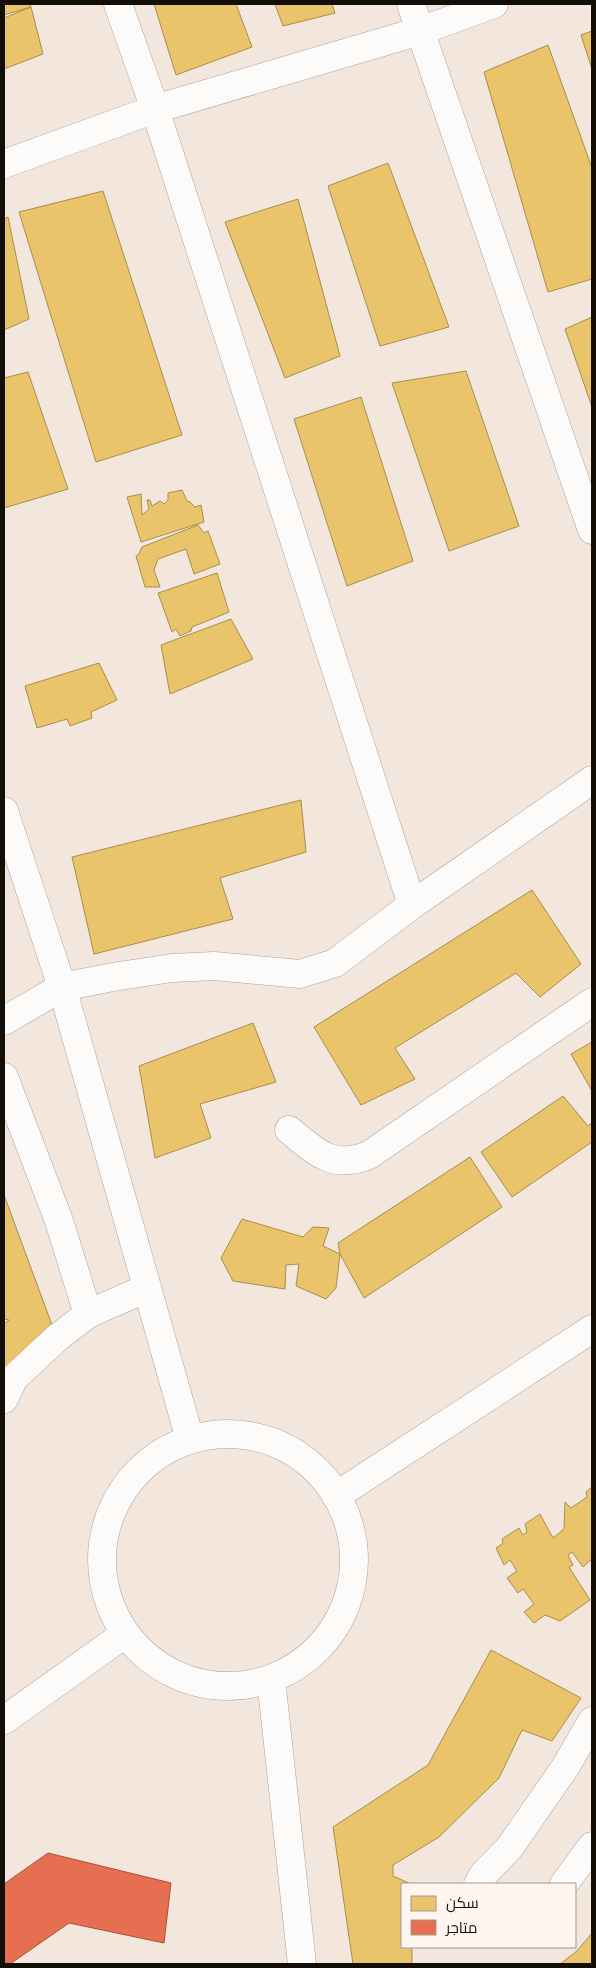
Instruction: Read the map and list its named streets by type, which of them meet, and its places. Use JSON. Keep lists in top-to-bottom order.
{
  "legend": ["سكن", "متاجر"]
}
